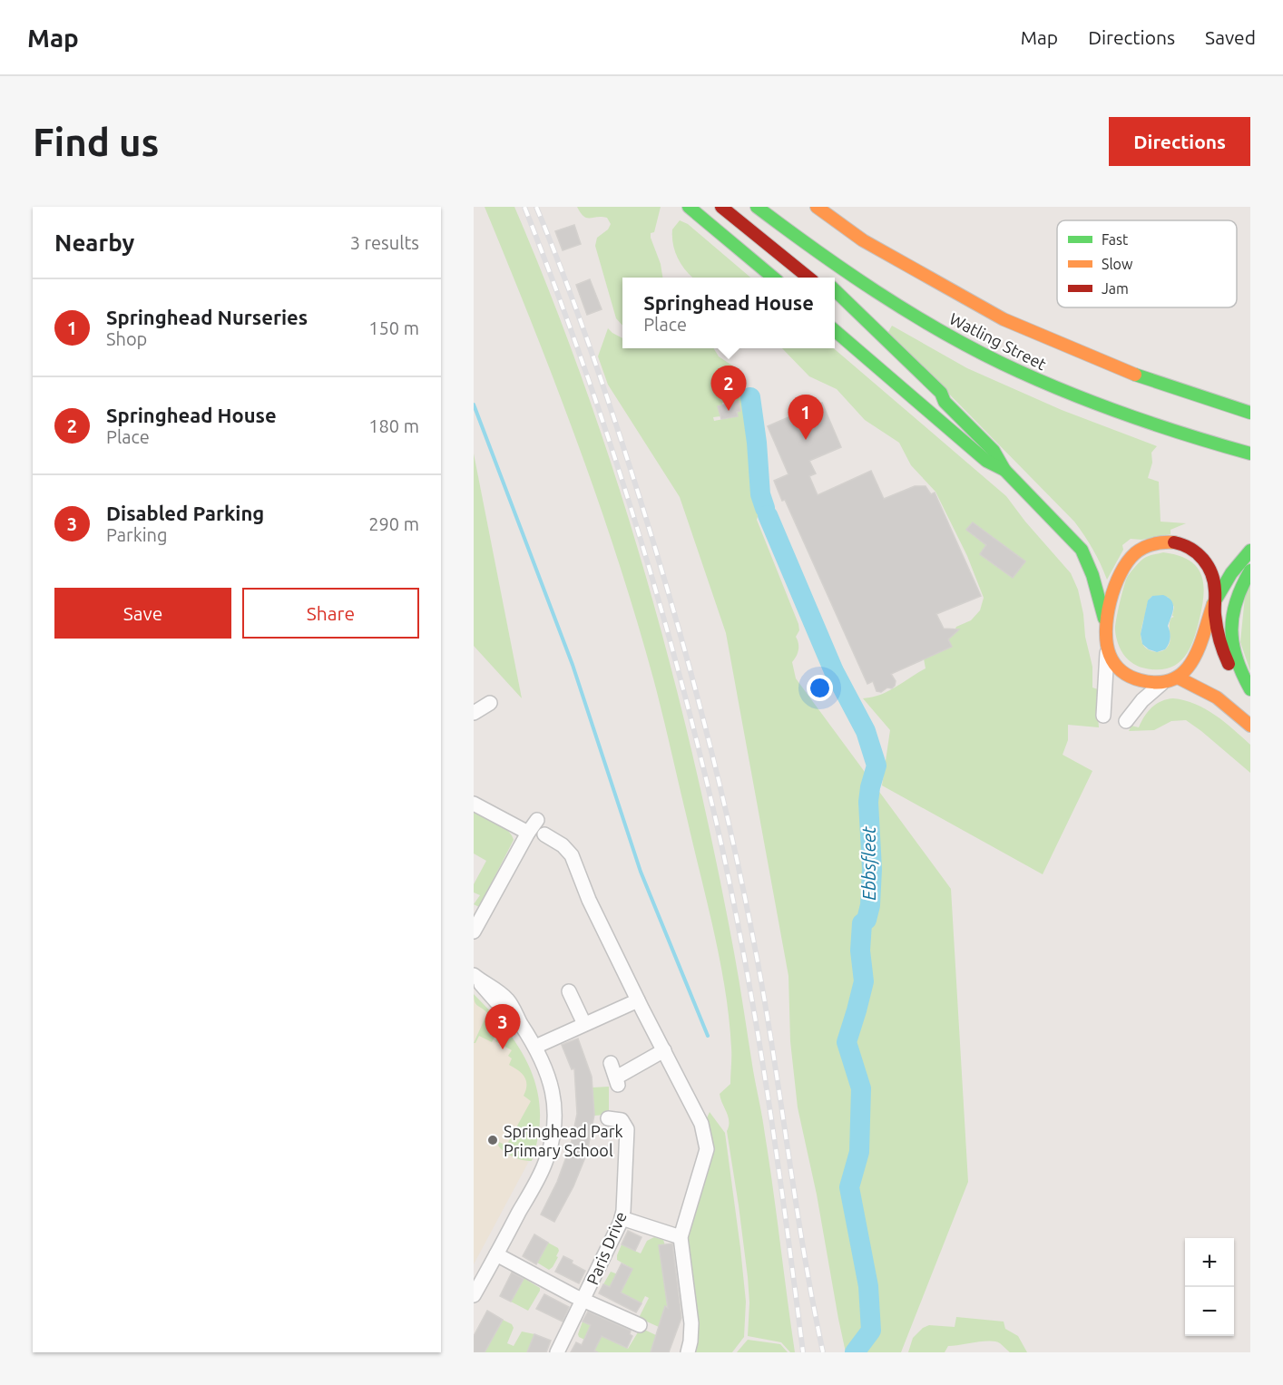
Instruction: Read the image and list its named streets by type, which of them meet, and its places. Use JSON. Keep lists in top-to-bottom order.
{
  "streets": {
    "main road": ["Watling Street"],
    "street": ["Paris Drive"]
  },
  "water": ["Ebbsfleet"],
  "places": ["Springhead Park Primary School"],
  "legend": ["Fast", "Slow", "Jam"],
  "page": {
    "header": "Map",
    "nav": ["Map", "Directions", "Saved"],
    "buttons": [
      "Directions",
      ["Save", "Share"]
    ],
    "title": "Find us",
    "heading": ["Nearby", "3 results"],
    "list": [
      {
        "mark": "1",
        "name": "Springhead Nurseries",
        "note": "Shop",
        "value": "150 m"
      },
      {
        "mark": "2",
        "name": "Springhead House",
        "note": "Place",
        "value": "180 m"
      },
      {
        "mark": "3",
        "name": "Disabled Parking",
        "note": "Parking",
        "value": "290 m"
      }
    ],
    "popup": ["Springhead House", "Place"],
    "pins": ["2", "1", "3"],
    "map_buttons": ["+", "−"]
  }
}
